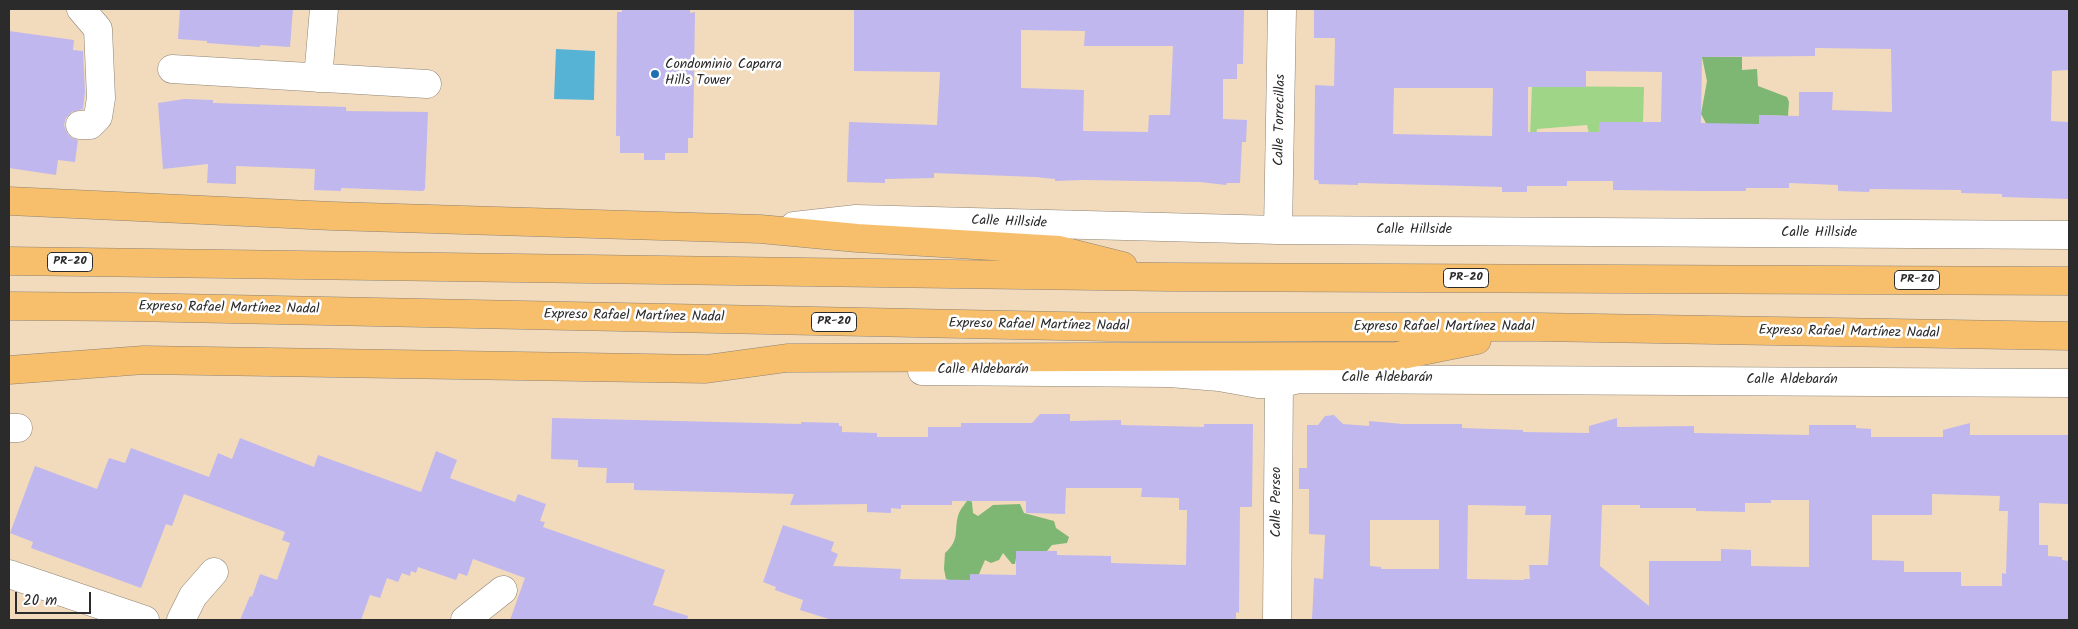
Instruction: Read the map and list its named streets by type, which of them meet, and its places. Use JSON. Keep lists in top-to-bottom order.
{
  "streets": {
    "highway": ["PR-20", "Expreso Rafael Martínez Nadal"],
    "street": [
      "Calle Torrecillas",
      "Calle Hillside",
      "Calle Aldebarán",
      "Calle Perseo"
    ]
  },
  "crossings": [
    ["Calle Torrecillas", "Calle Hillside"],
    ["Calle Aldebarán", "Calle Perseo"]
  ],
  "places": ["Condominio Caparra Hills Tower"],
  "scale_bar": "20 m"
}
